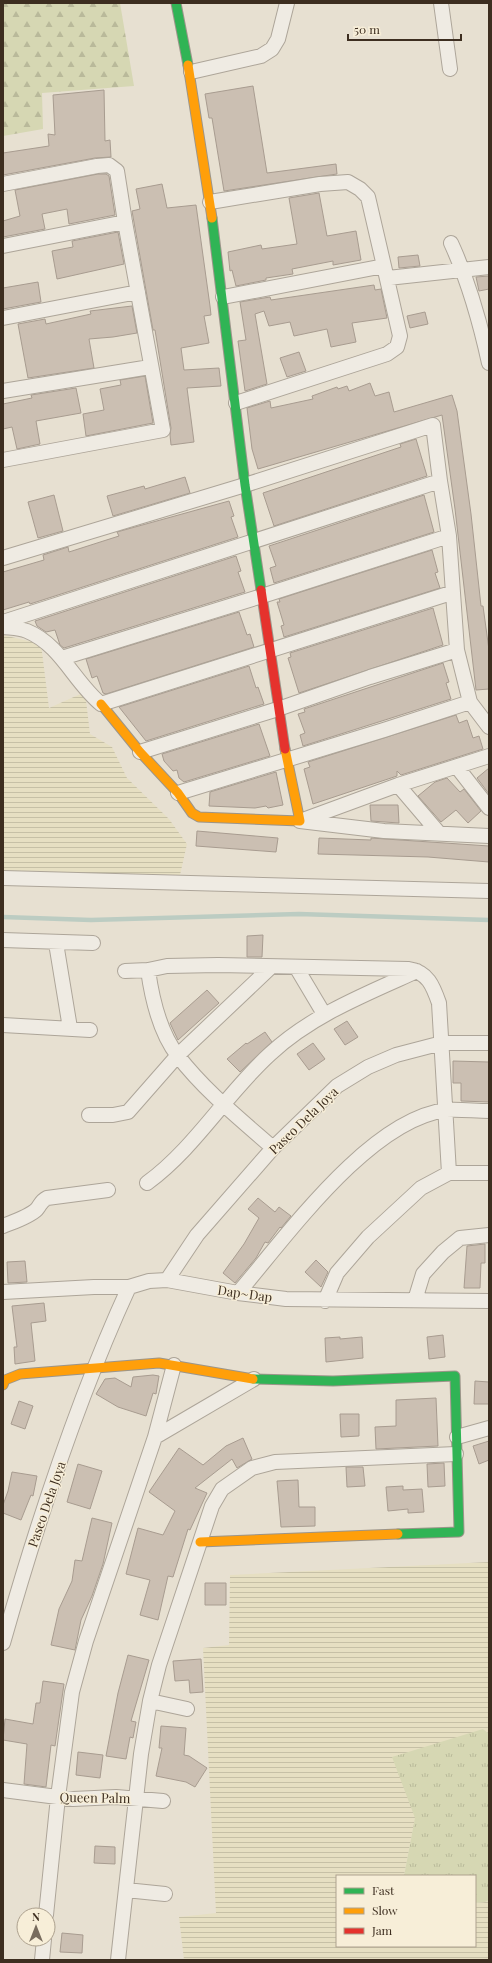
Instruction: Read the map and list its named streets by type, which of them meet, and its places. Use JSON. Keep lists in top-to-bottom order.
{
  "streets": {
    "street": ["Paseo Dela Joya", "Dap~Dap", "Queen Palm"]
  },
  "crossings": [
    ["Paseo Dela Joya", "Dap~Dap"]
  ],
  "legend": ["Fast", "Slow", "Jam"],
  "scale_bar": "50 m",
  "north": "top"
}
